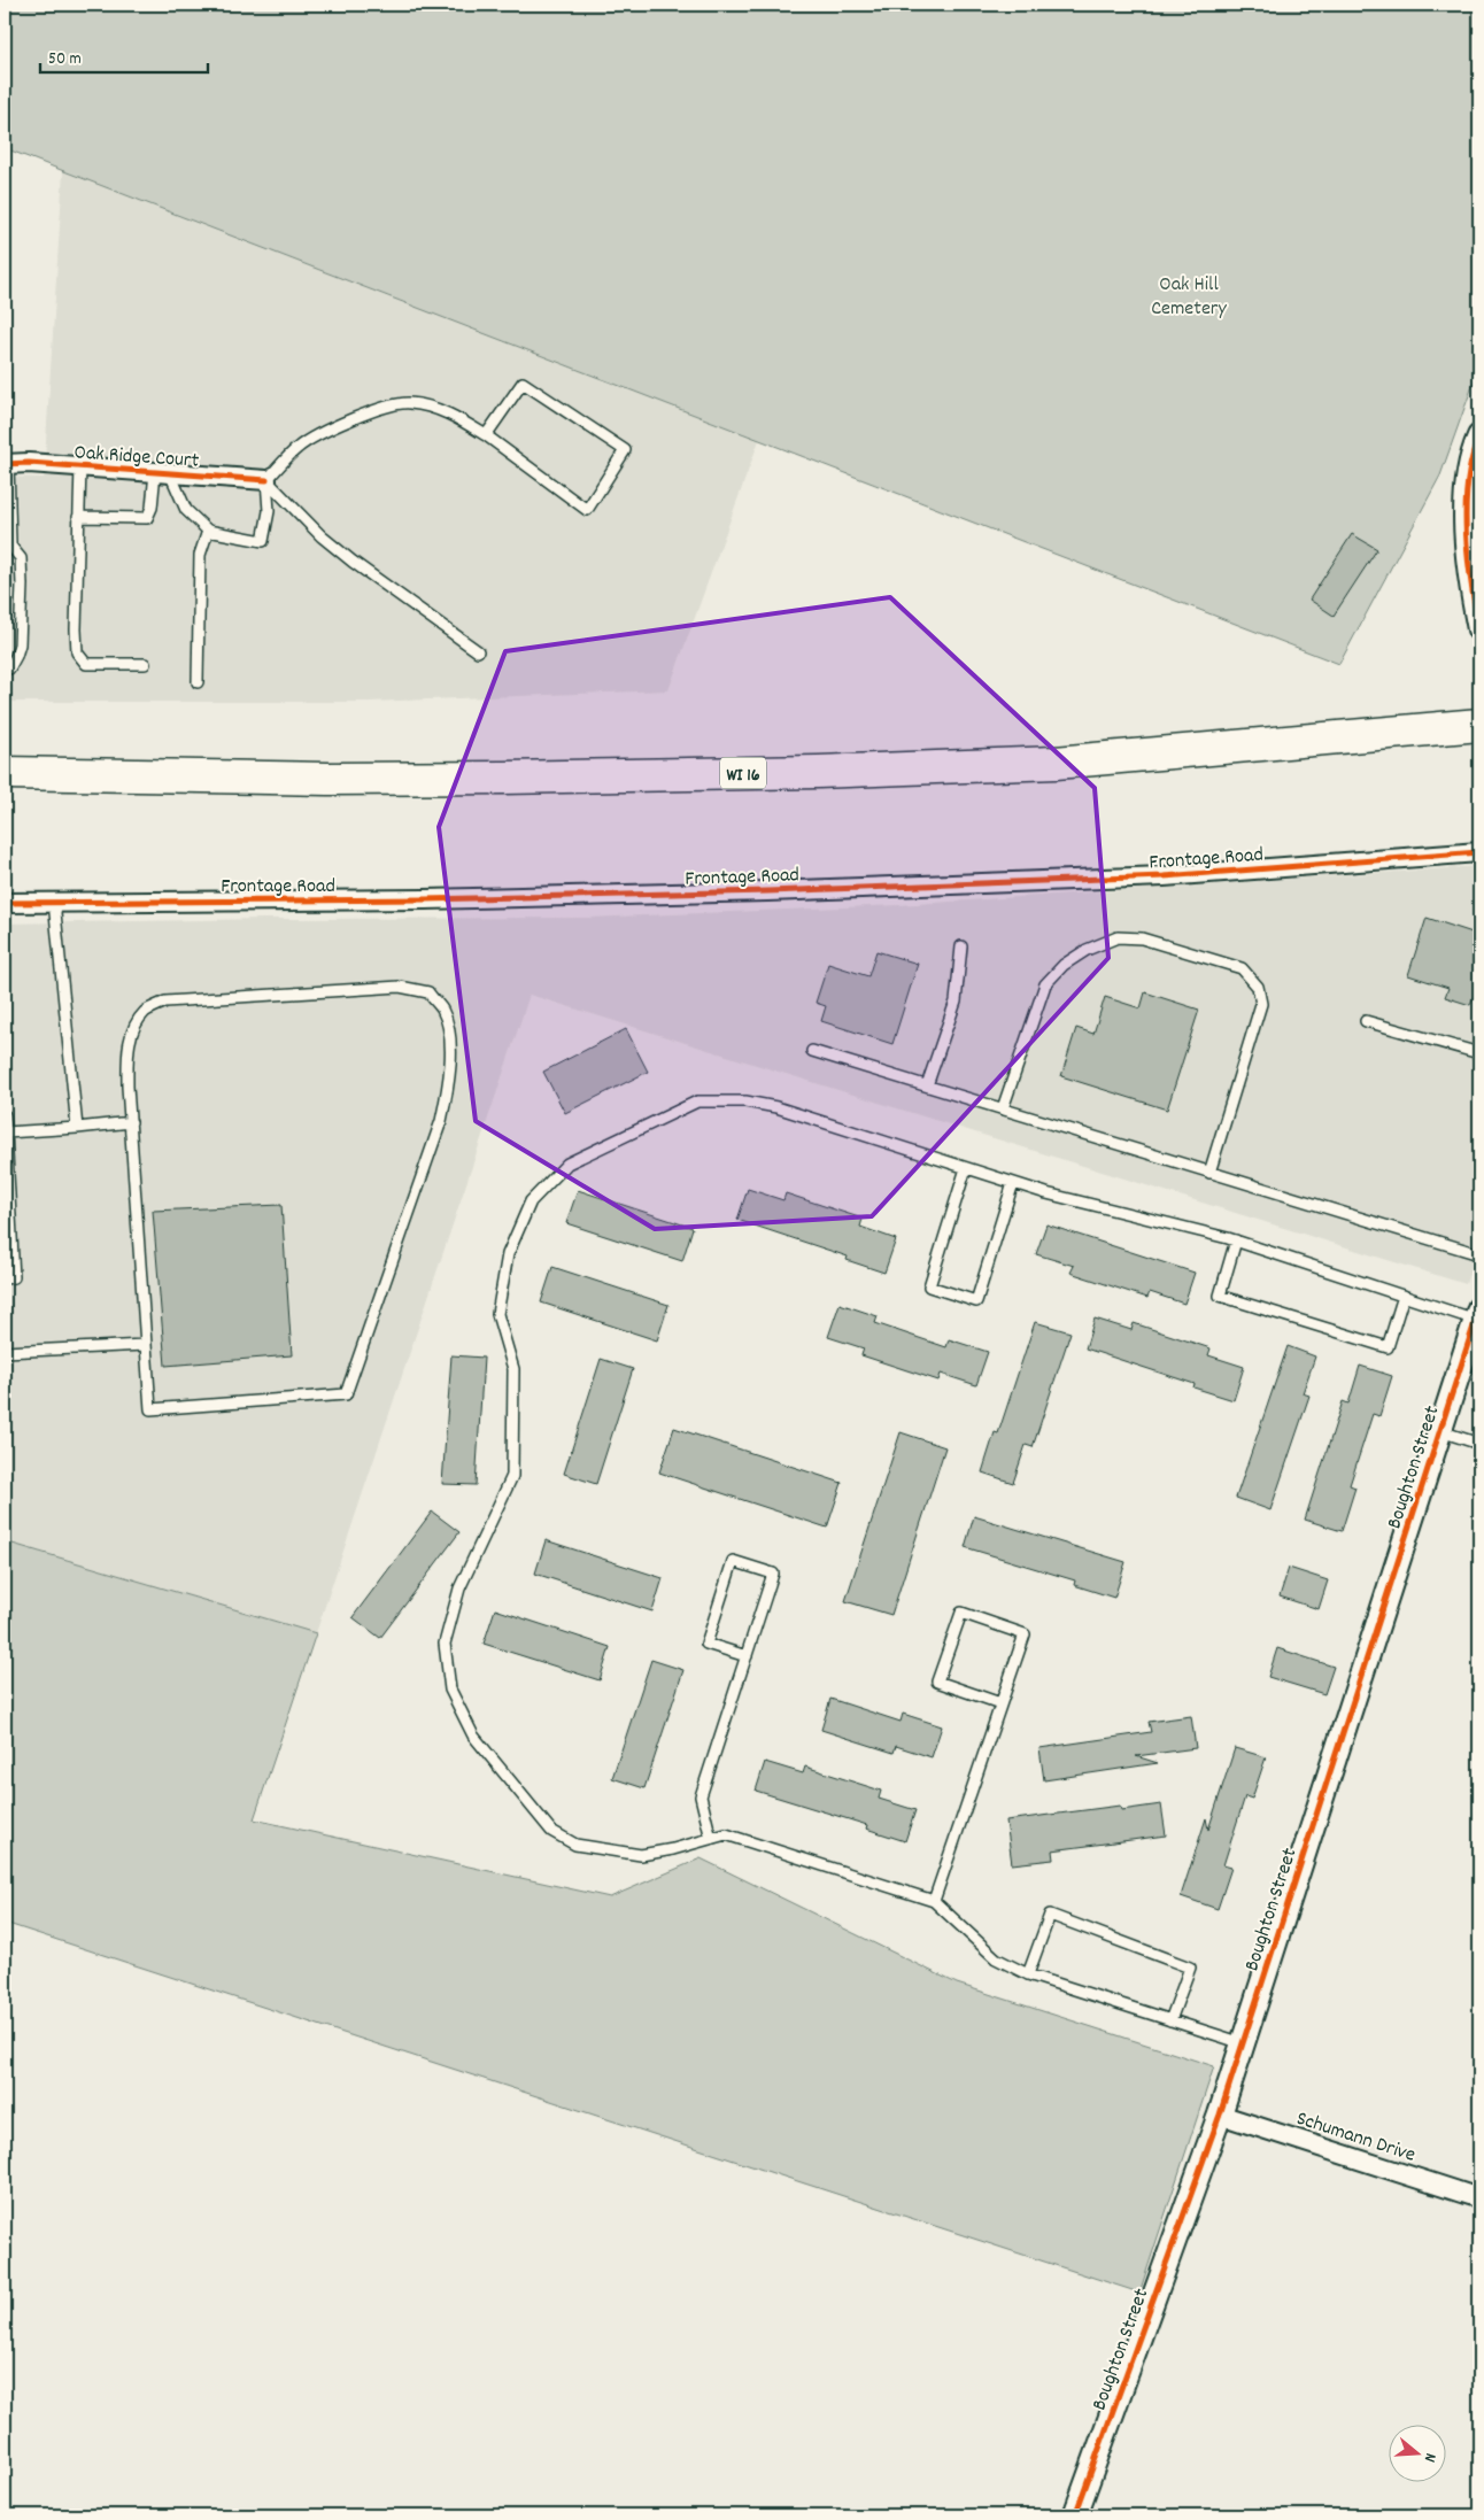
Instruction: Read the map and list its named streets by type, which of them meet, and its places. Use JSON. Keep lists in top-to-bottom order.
{
  "streets": {
    "highway": ["WI 16"],
    "street": [
      "Oak Ridge Court",
      "Frontage Road",
      "Boughton Street",
      "Schumann Drive"
    ]
  },
  "crossings": [
    ["Boughton Street", "Schumann Drive"]
  ],
  "parks": ["Oak Hill Cemetery"],
  "scale_bar": "50 m",
  "north": "right"
}
